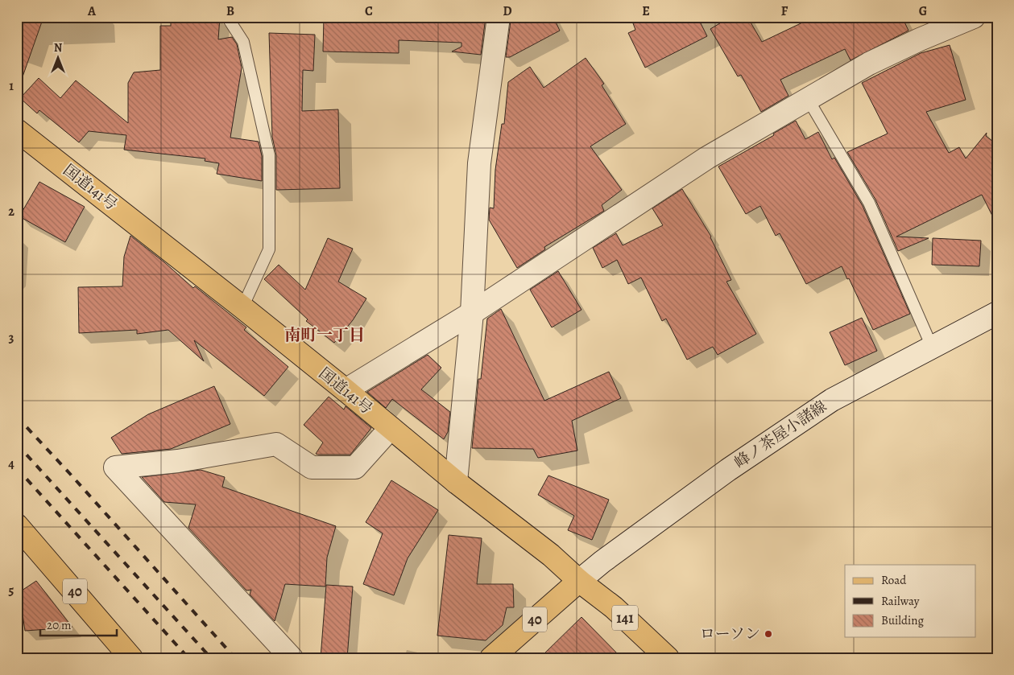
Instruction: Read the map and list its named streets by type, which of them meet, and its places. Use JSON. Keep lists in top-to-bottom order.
{
  "streets": {
    "main road": ["国道141号", "40", "141"],
    "street": ["峰ノ茶屋小諸線"]
  },
  "crossings": [
    ["国道141号", "峰ノ茶屋小諸線"],
    ["国道141号", "40"],
    ["峰ノ茶屋小諸線", "40"]
  ],
  "districts": ["南町一丁目"],
  "places": ["ローソン"],
  "legend": ["Road", "Railway", "Building"],
  "scale_bar": "20 m",
  "north": "top",
  "grid": {
    "columns": [
      "A",
      "B",
      "C",
      "D",
      "E",
      "F",
      "G"
    ],
    "rows": [
      "1",
      "2",
      "3",
      "4",
      "5"
    ]
  }
}
